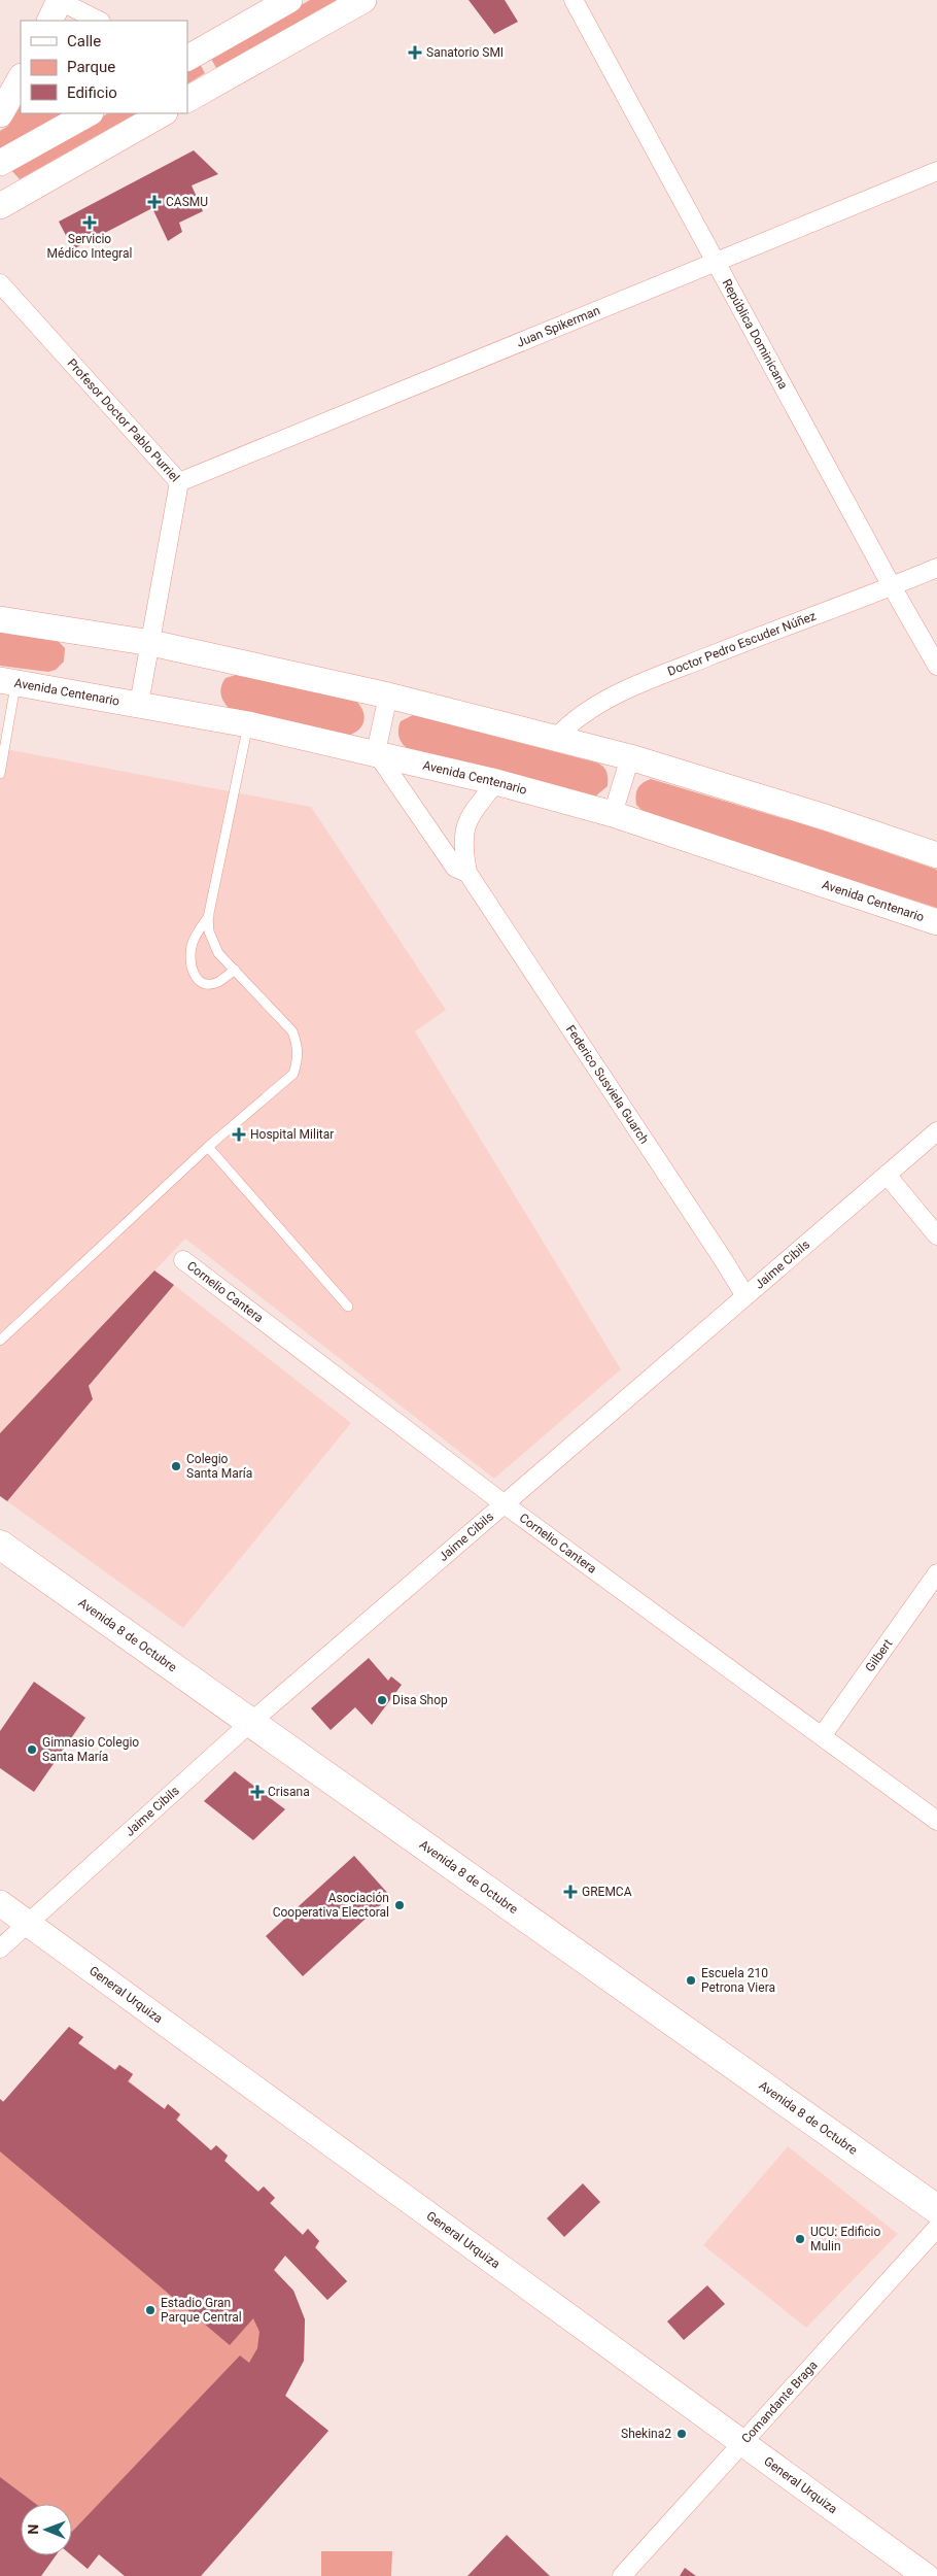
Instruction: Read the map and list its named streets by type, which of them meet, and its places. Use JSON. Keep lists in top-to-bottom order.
{
  "streets": {
    "main road": ["Avenida 8 de Octubre"],
    "street": [
      "Juan Spikerman",
      "República Dominicana",
      "Profesor Doctor Pablo Purriel",
      "Doctor Pedro Escuder Núñez",
      "Avenida Centenario",
      "Federico Susviela Guarch",
      "Jaime Cibils",
      "Cornelio Cantera",
      "Gilbert",
      "General Urquiza",
      "Comandante Braga"
    ]
  },
  "crossings": [
    ["Juan Spikerman", "República Dominicana"],
    ["Juan Spikerman", "Profesor Doctor Pablo Purriel"],
    ["República Dominicana", "Doctor Pedro Escuder Núñez"],
    ["Profesor Doctor Pablo Purriel", "Avenida Centenario"],
    ["Avenida Centenario", "Federico Susviela Guarch"],
    ["Federico Susviela Guarch", "Jaime Cibils"],
    ["Jaime Cibils", "Cornelio Cantera"],
    ["Jaime Cibils", "Avenida 8 de Octubre"],
    ["Jaime Cibils", "General Urquiza"],
    ["Cornelio Cantera", "Gilbert"],
    ["General Urquiza", "Comandante Braga"]
  ],
  "places": {
    "health": [
      "Sanatorio SMI",
      "CASMU",
      "Servicio Médico Integral",
      "Hospital Militar",
      "Crisana",
      "GREMCA"
    ],
    "other": [
      "Colegio Santa María",
      "Disa Shop",
      "Gimnasio Colegio Santa María",
      "Asociación Cooperativa Electoral",
      "Escuela 210 Petrona Viera",
      "UCU: Edificio Mulin",
      "Estadio Gran Parque Central",
      "Shekina2"
    ]
  },
  "legend": ["Calle", "Parque", "Edificio"],
  "north": "left"
}
